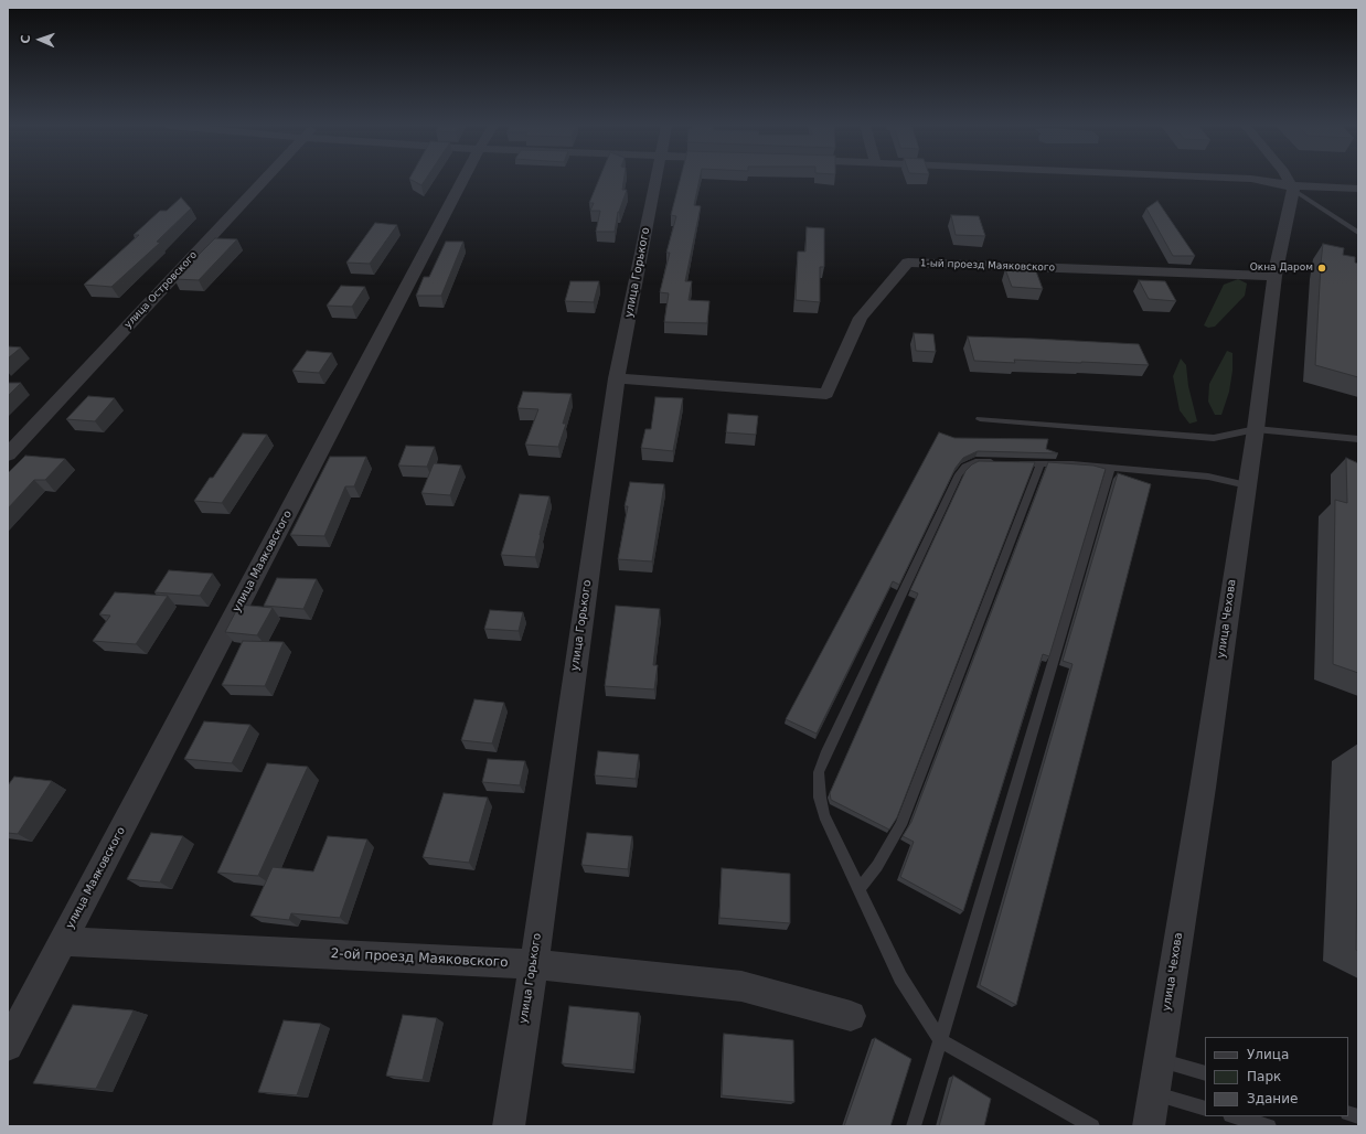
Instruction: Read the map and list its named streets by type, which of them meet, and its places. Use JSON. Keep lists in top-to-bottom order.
{
  "streets": {
    "street": [
      "1-ый проезд Маяковского",
      "улица Горького",
      "улица Островского",
      "улица Маяковского",
      "улица Чехова",
      "2-ой проезд Маяковского"
    ]
  },
  "crossings": [
    ["1-ый проезд Маяковского", "улица Горького"],
    ["1-ый проезд Маяковского", "улица Чехова"],
    ["улица Горького", "2-ой проезд Маяковского"],
    ["улица Маяковского", "2-ой проезд Маяковского"]
  ],
  "places": ["Окна Даром"],
  "legend": ["Улица", "Парк", "Здание"],
  "north": "left"
}
